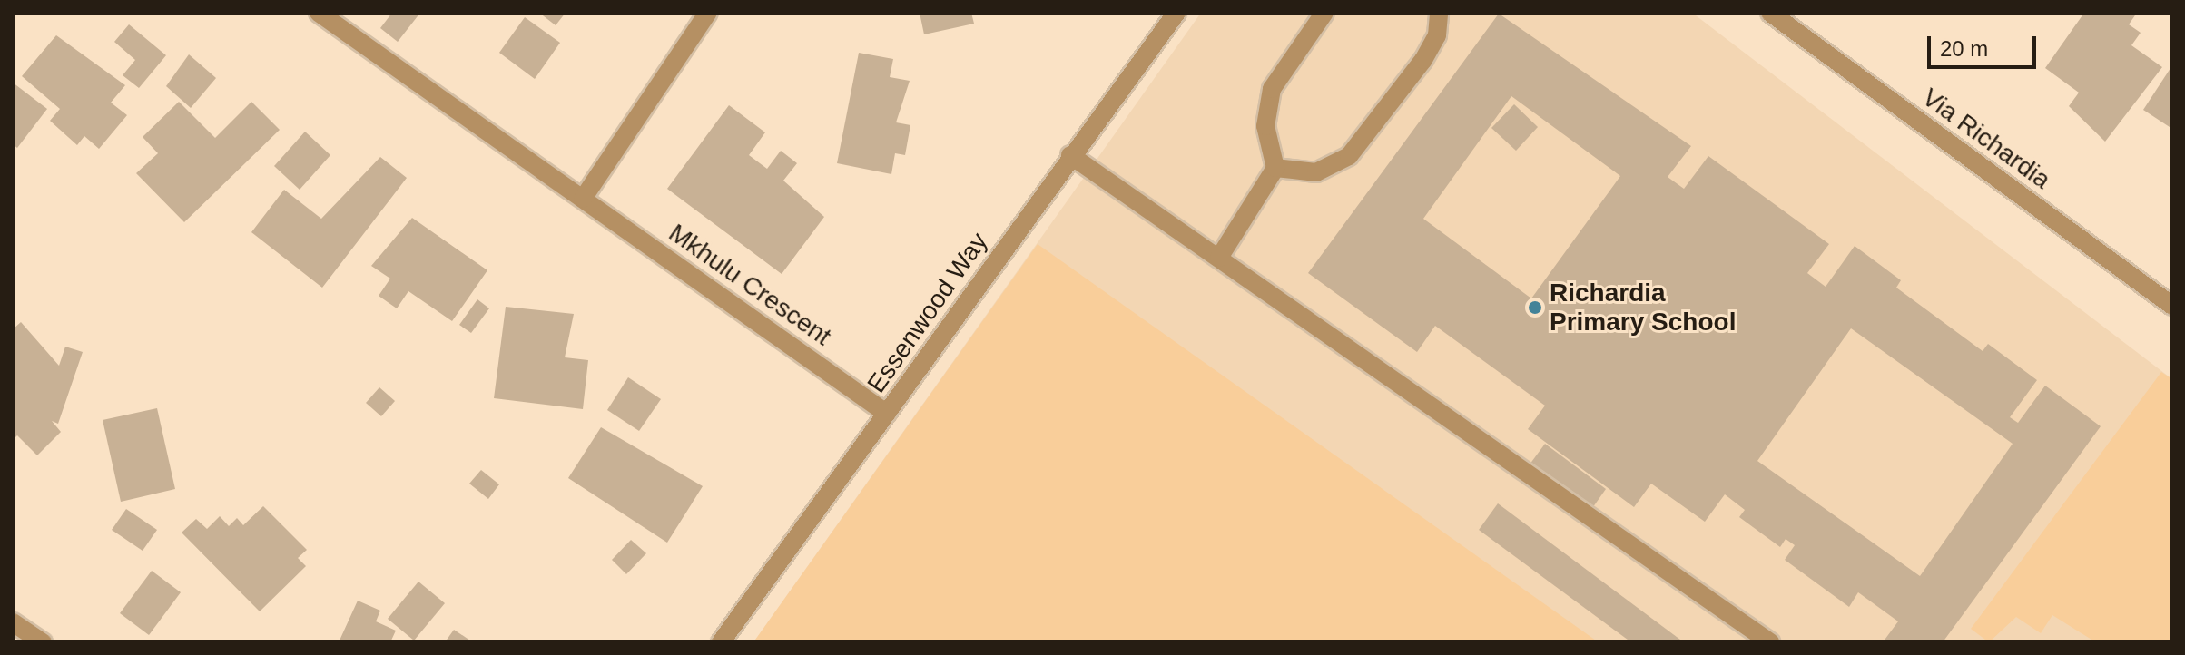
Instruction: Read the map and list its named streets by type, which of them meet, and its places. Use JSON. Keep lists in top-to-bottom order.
{
  "streets": {
    "street": ["Via Richardia", "Mkhulu Crescent", "Essenwood Way"]
  },
  "crossings": [
    ["Mkhulu Crescent", "Essenwood Way"]
  ],
  "places": ["Richardia Primary School"],
  "scale_bar": "20 m"
}
